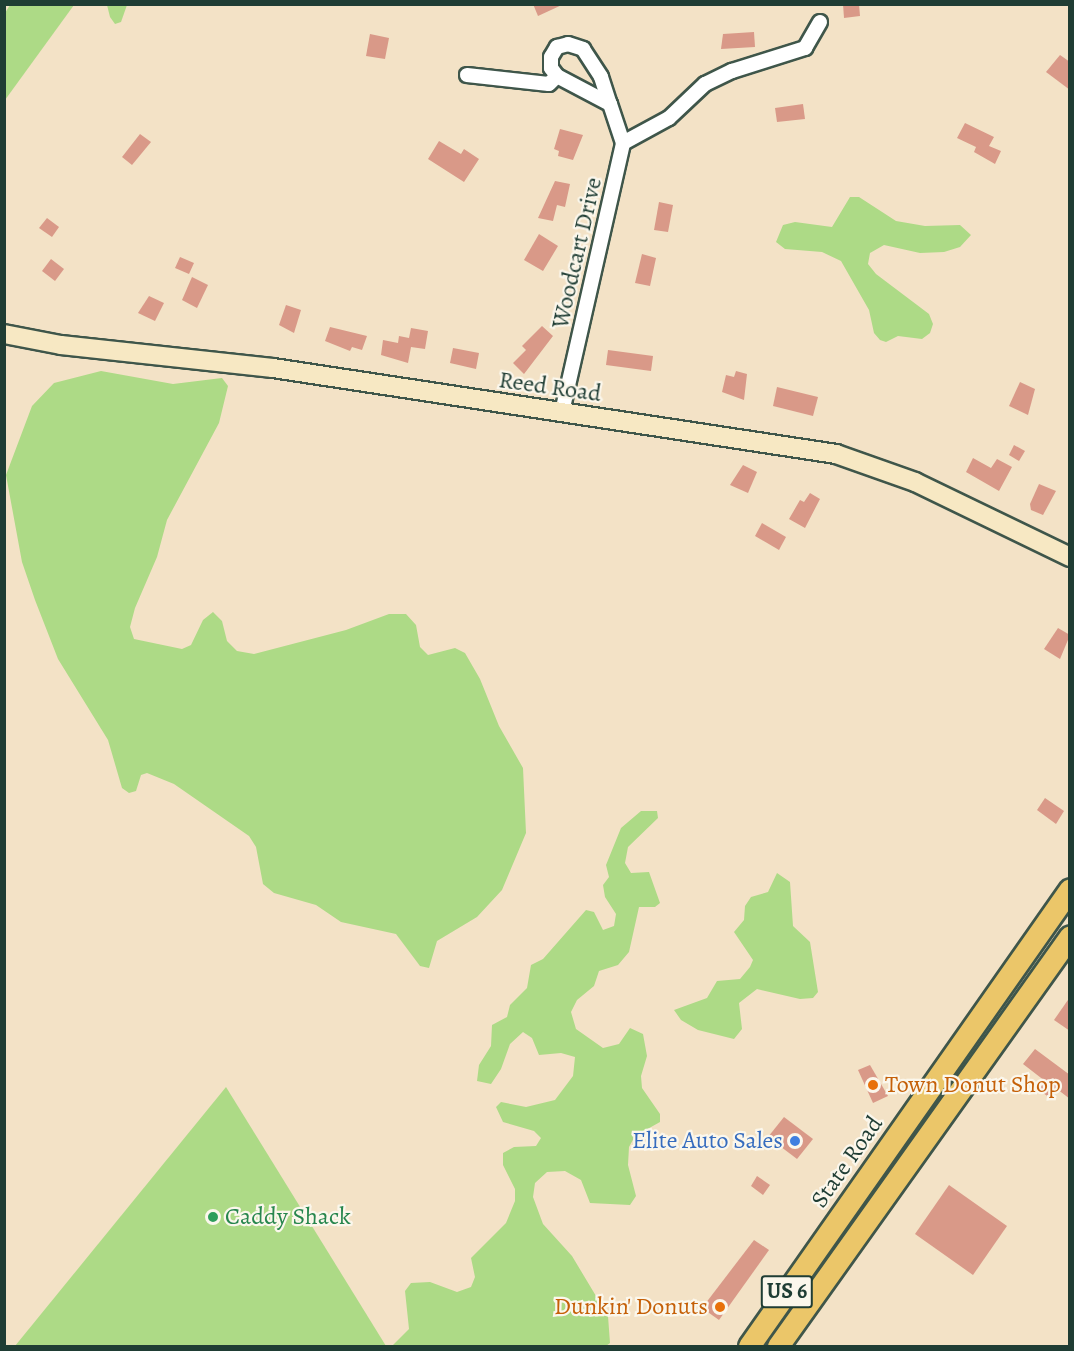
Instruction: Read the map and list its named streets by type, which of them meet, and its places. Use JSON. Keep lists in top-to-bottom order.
{
  "streets": {
    "main road": ["State Road", "US 6"],
    "street": ["Woodcart Drive", "Reed Road"]
  },
  "crossings": [
    ["Woodcart Drive", "Reed Road"]
  ],
  "places": [
    "Town Donut Shop",
    "Elite Auto Sales",
    "Caddy Shack",
    "Dunkin' Donuts"
  ]
}
